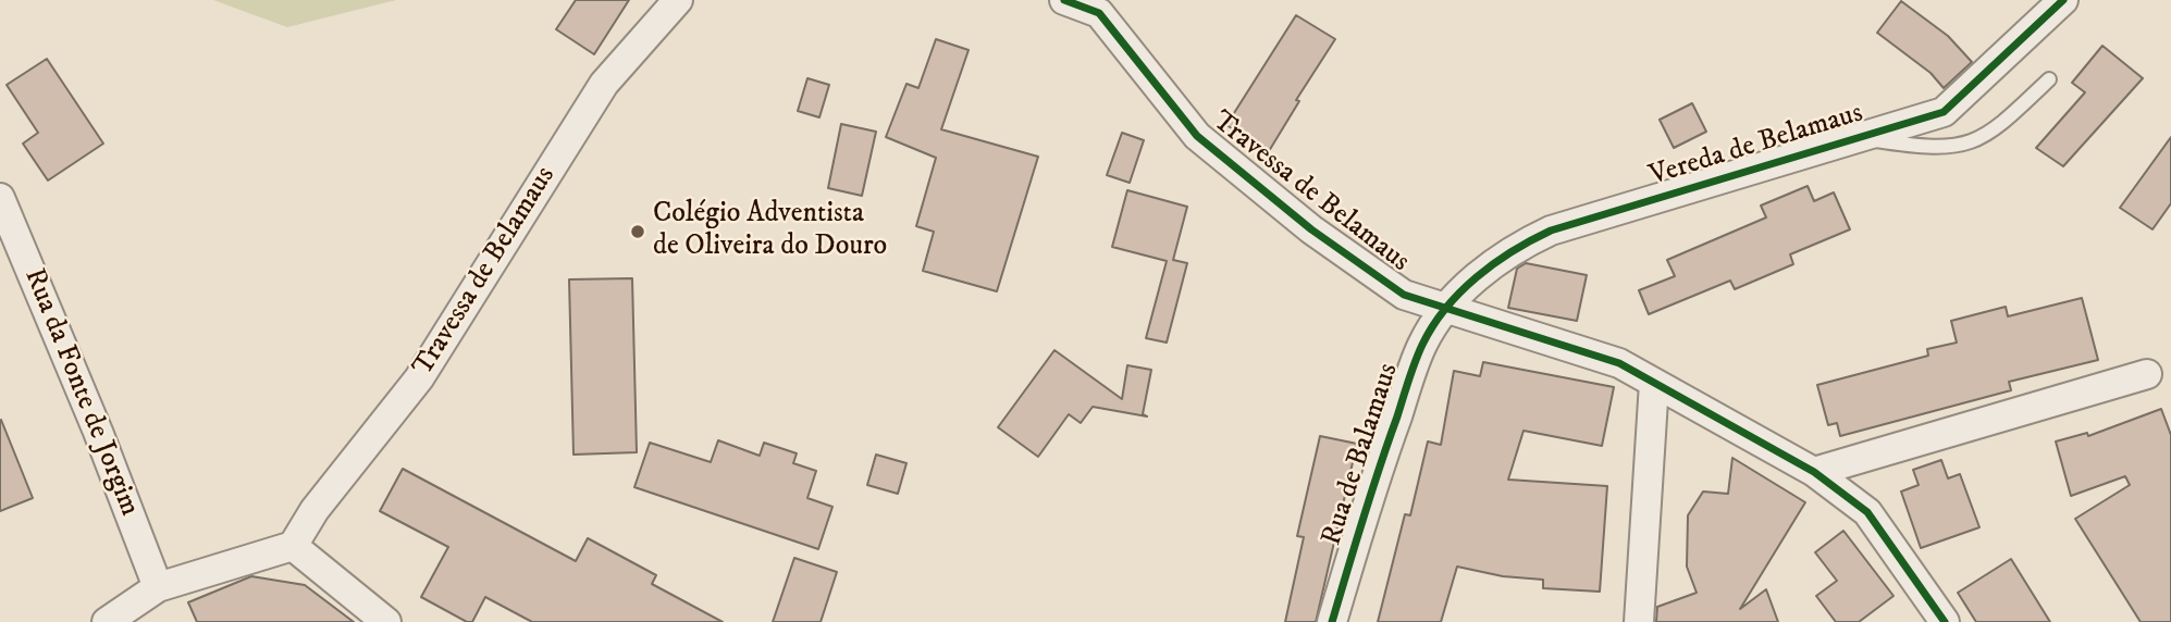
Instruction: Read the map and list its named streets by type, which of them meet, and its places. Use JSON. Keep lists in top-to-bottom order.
{
  "streets": {
    "street": [
      "Vereda de Belamaus",
      "Travessa de Belamaus",
      "Rua da Fonte de Jorgim",
      "Rua de Balamaus"
    ]
  },
  "crossings": [
    ["Vereda de Belamaus", "Travessa de Belamaus"],
    ["Vereda de Belamaus", "Rua de Balamaus"],
    ["Travessa de Belamaus", "Rua de Balamaus"]
  ],
  "places": ["Colégio Adventista de Oliveira do Douro"]
}
